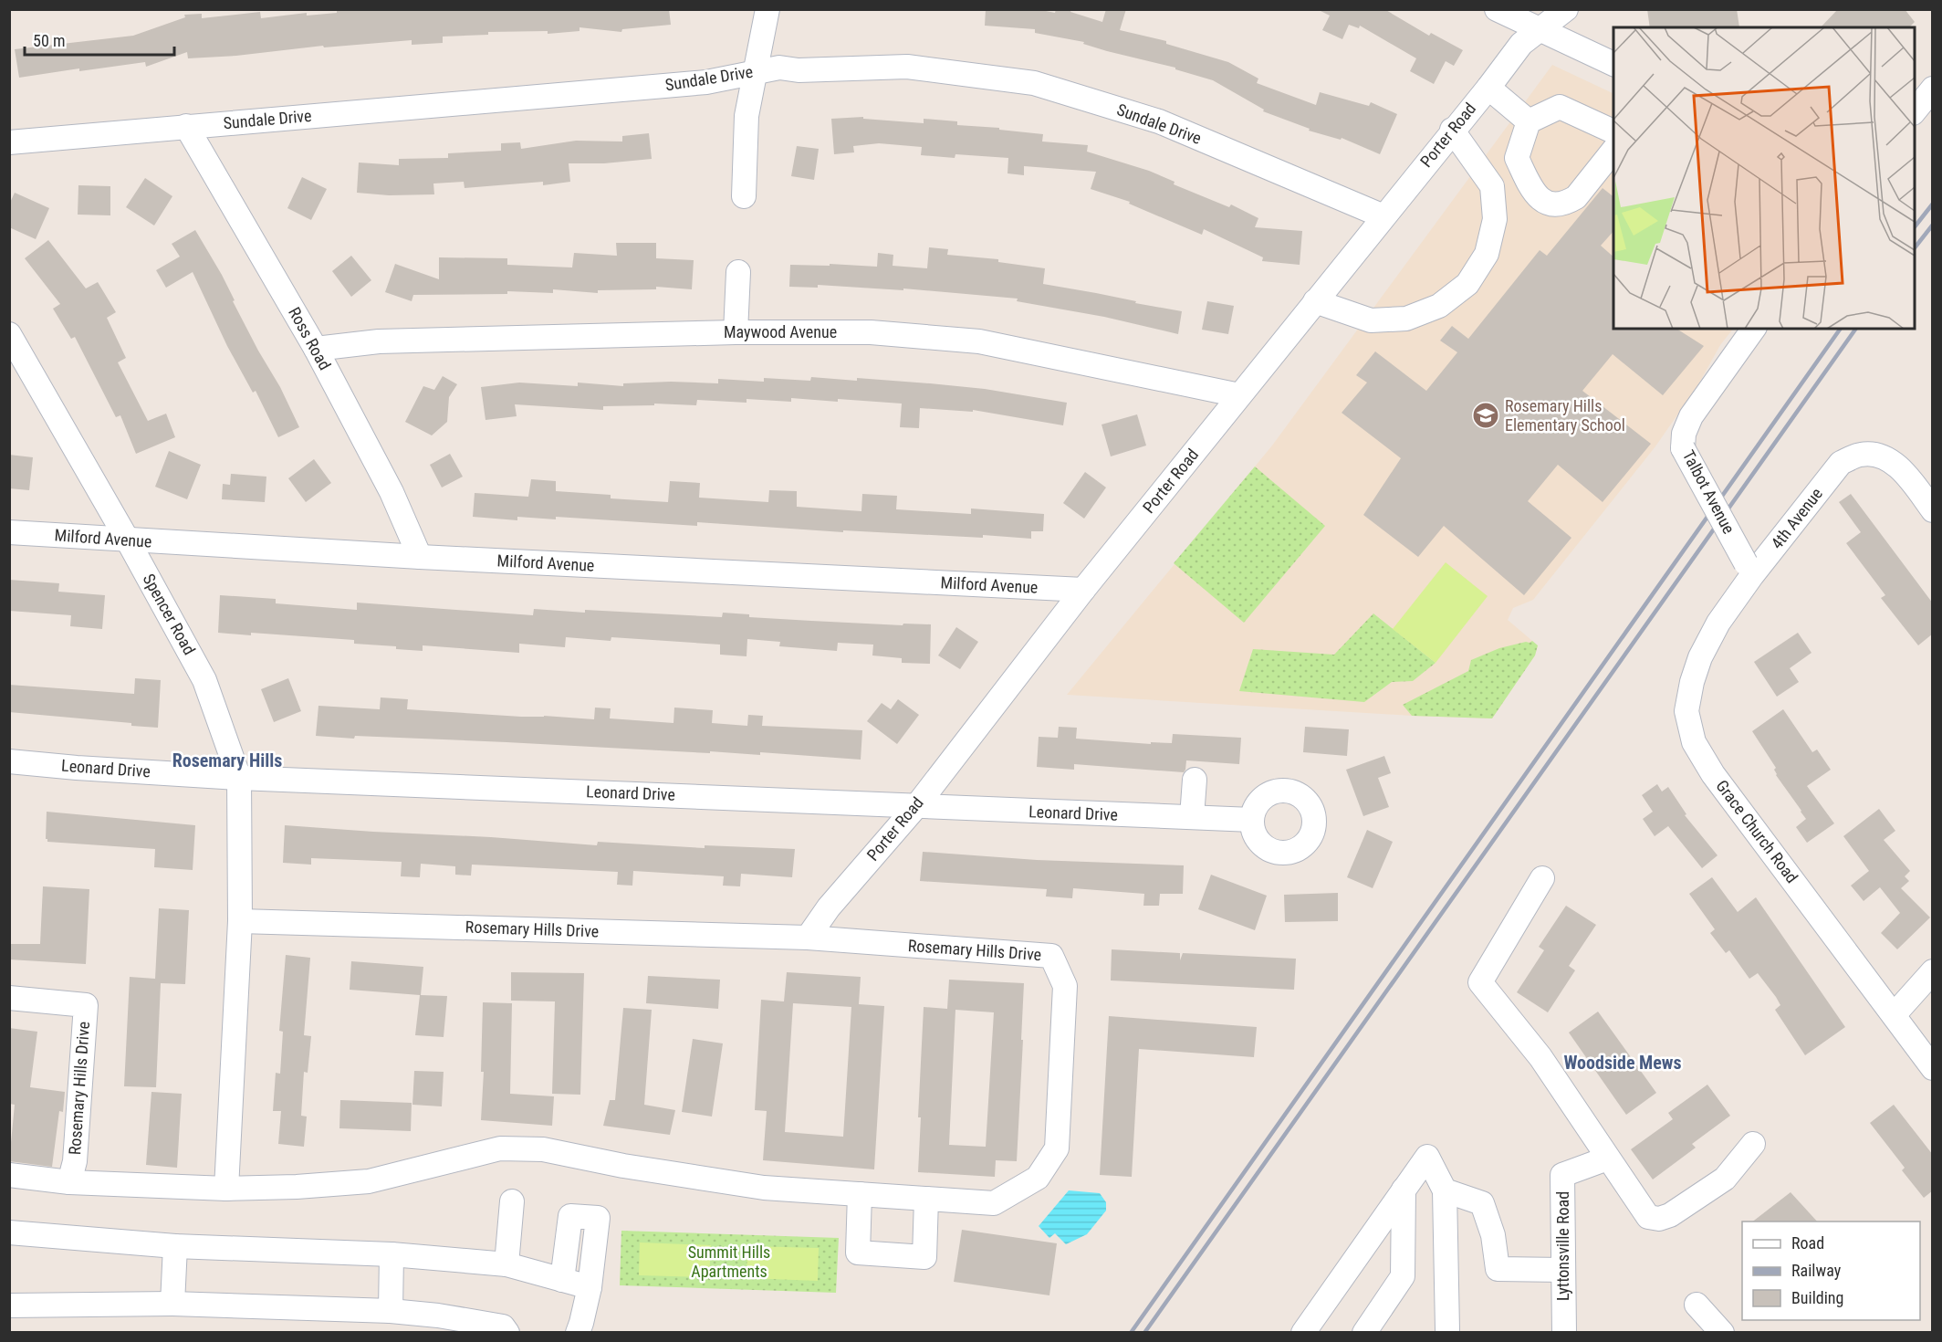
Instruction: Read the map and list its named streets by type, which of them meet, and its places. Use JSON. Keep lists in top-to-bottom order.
{
  "streets": {
    "street": [
      "Sundale Drive",
      "Porter Road",
      "Maywood Avenue",
      "Ross Road",
      "Talbot Avenue",
      "4th Avenue",
      "Milford Avenue",
      "Spencer Road",
      "Leonard Drive",
      "Grace Church Road",
      "Rosemary Hills Drive",
      "Lyttonsville Road"
    ]
  },
  "crossings": [
    ["Sundale Drive", "Porter Road"],
    ["Sundale Drive", "Ross Road"],
    ["Porter Road", "Maywood Avenue"],
    ["Porter Road", "Milford Avenue"],
    ["Porter Road", "Leonard Drive"],
    ["Porter Road", "Rosemary Hills Drive"],
    ["Maywood Avenue", "Ross Road"],
    ["Ross Road", "Milford Avenue"],
    ["Talbot Avenue", "4th Avenue"],
    ["Talbot Avenue", "Grace Church Road"],
    ["4th Avenue", "Grace Church Road"],
    ["Milford Avenue", "Spencer Road"],
    ["Spencer Road", "Leonard Drive"],
    ["Spencer Road", "Rosemary Hills Drive"]
  ],
  "districts": ["Rosemary Hills", "Woodside Mews"],
  "parks": ["Summit Hills Apartments"],
  "places": {
    "school or university": ["Rosemary Hills Elementary School"]
  },
  "legend": ["Road", "Railway", "Building"],
  "scale_bar": "50 m"
}
